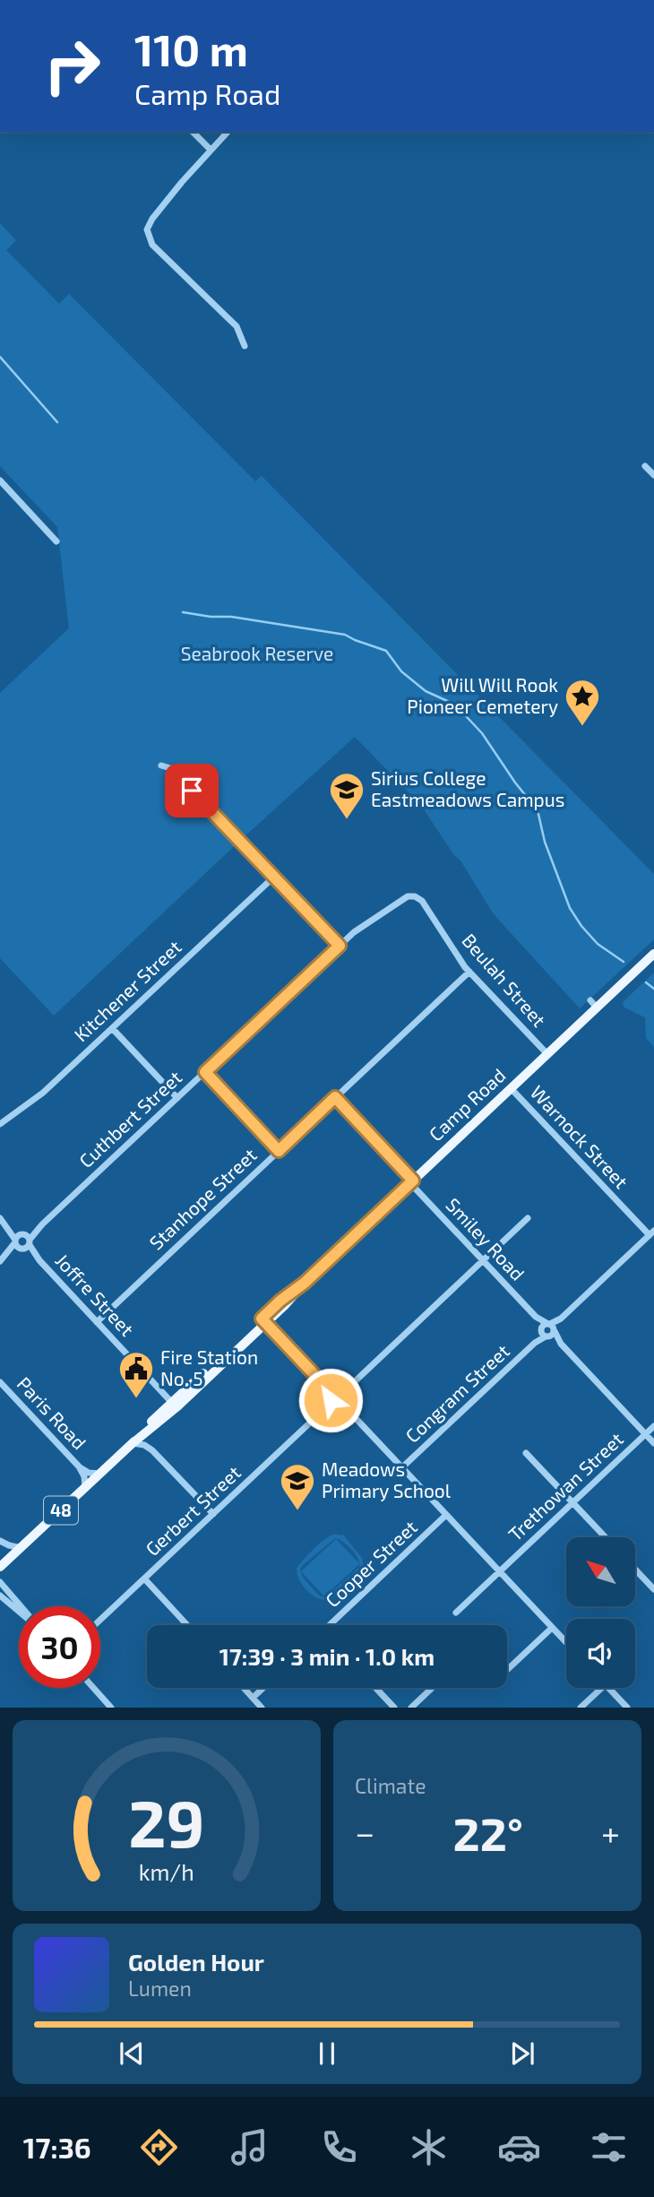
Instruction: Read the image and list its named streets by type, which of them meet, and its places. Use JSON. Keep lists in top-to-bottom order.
{
  "streets": {
    "main road": ["Camp Road", "48"],
    "street": [
      "Beulah Street",
      "Kitchener Street",
      "Cuthbert Street",
      "Warnock Street",
      "Stanhope Street",
      "Smiley Road",
      "Joffre Street",
      "Congram Street",
      "Paris Road",
      "Trethowan Street",
      "Gerbert Street",
      "Cooper Street"
    ]
  },
  "crossings": [
    ["Beulah Street", "Camp Road"],
    ["Beulah Street", "Cuthbert Street"],
    ["Beulah Street", "Stanhope Street"],
    ["Camp Road", "Warnock Street"],
    ["Camp Road", "Smiley Road"],
    ["Camp Road", "Joffre Street"],
    ["Camp Road", "Paris Road"],
    ["Cuthbert Street", "Joffre Street"],
    ["Stanhope Street", "Smiley Road"],
    ["Stanhope Street", "Joffre Street"],
    ["Smiley Road", "Congram Street"]
  ],
  "parks": ["Seabrook Reserve"],
  "places": {
    "place": ["Will Will Rook Pioneer Cemetery"],
    "school or university": ["Sirius College Eastmeadows Campus", "Meadows Primary School"],
    "public building": ["Fire Station No. 5"]
  },
  "north": "top left",
  "page": {
    "turn": ["110 m", "Camp Road"],
    "limit": "30",
    "trip": "17:39 · 3 min · 1.0 km",
    "tile": "Climate",
    "heat": ["−", "22°", "+"],
    "song": ["Golden Hour", "Lumen"],
    "tabs": "17:36",
    "gauge": ["29", "km/h"]
  }
}
